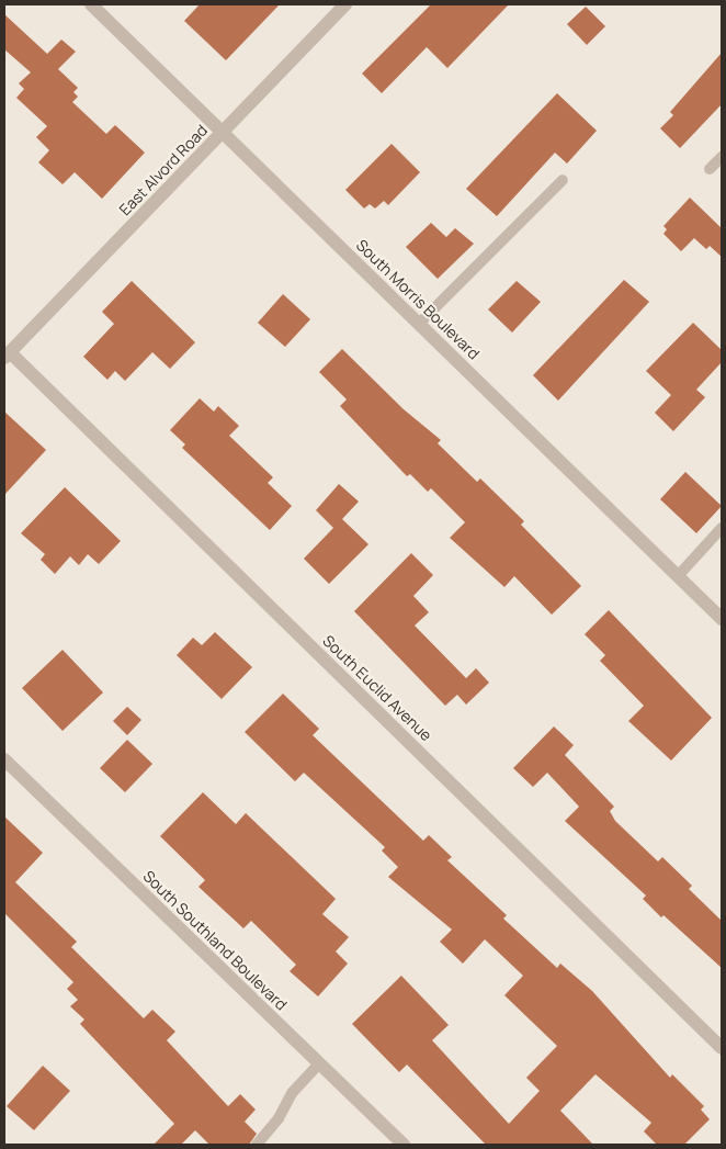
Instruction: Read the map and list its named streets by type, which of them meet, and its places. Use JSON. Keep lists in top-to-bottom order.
{
  "streets": {
    "street": [
      "East Alvord Road",
      "South Morris Boulevard",
      "South Euclid Avenue",
      "South Southland Boulevard"
    ]
  },
  "crossings": [
    ["East Alvord Road", "South Morris Boulevard"],
    ["East Alvord Road", "South Euclid Avenue"]
  ]
}
